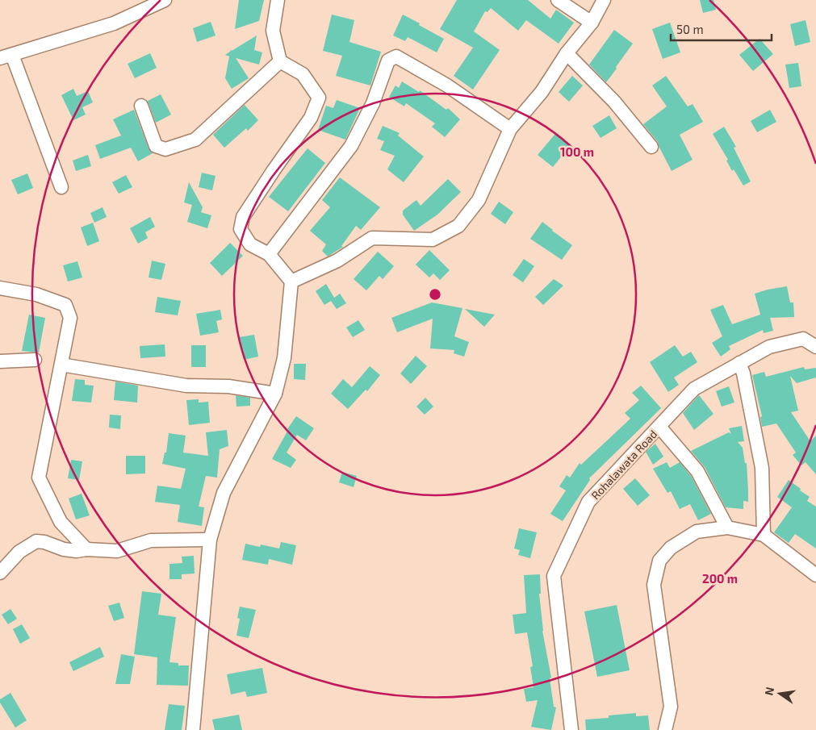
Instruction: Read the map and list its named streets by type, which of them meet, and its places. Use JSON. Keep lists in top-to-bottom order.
{
  "streets": {
    "street": ["Rohalawata Road"]
  },
  "scale_bar": "50 m",
  "north": "left",
  "rings": ["100 m", "200 m"]
}
